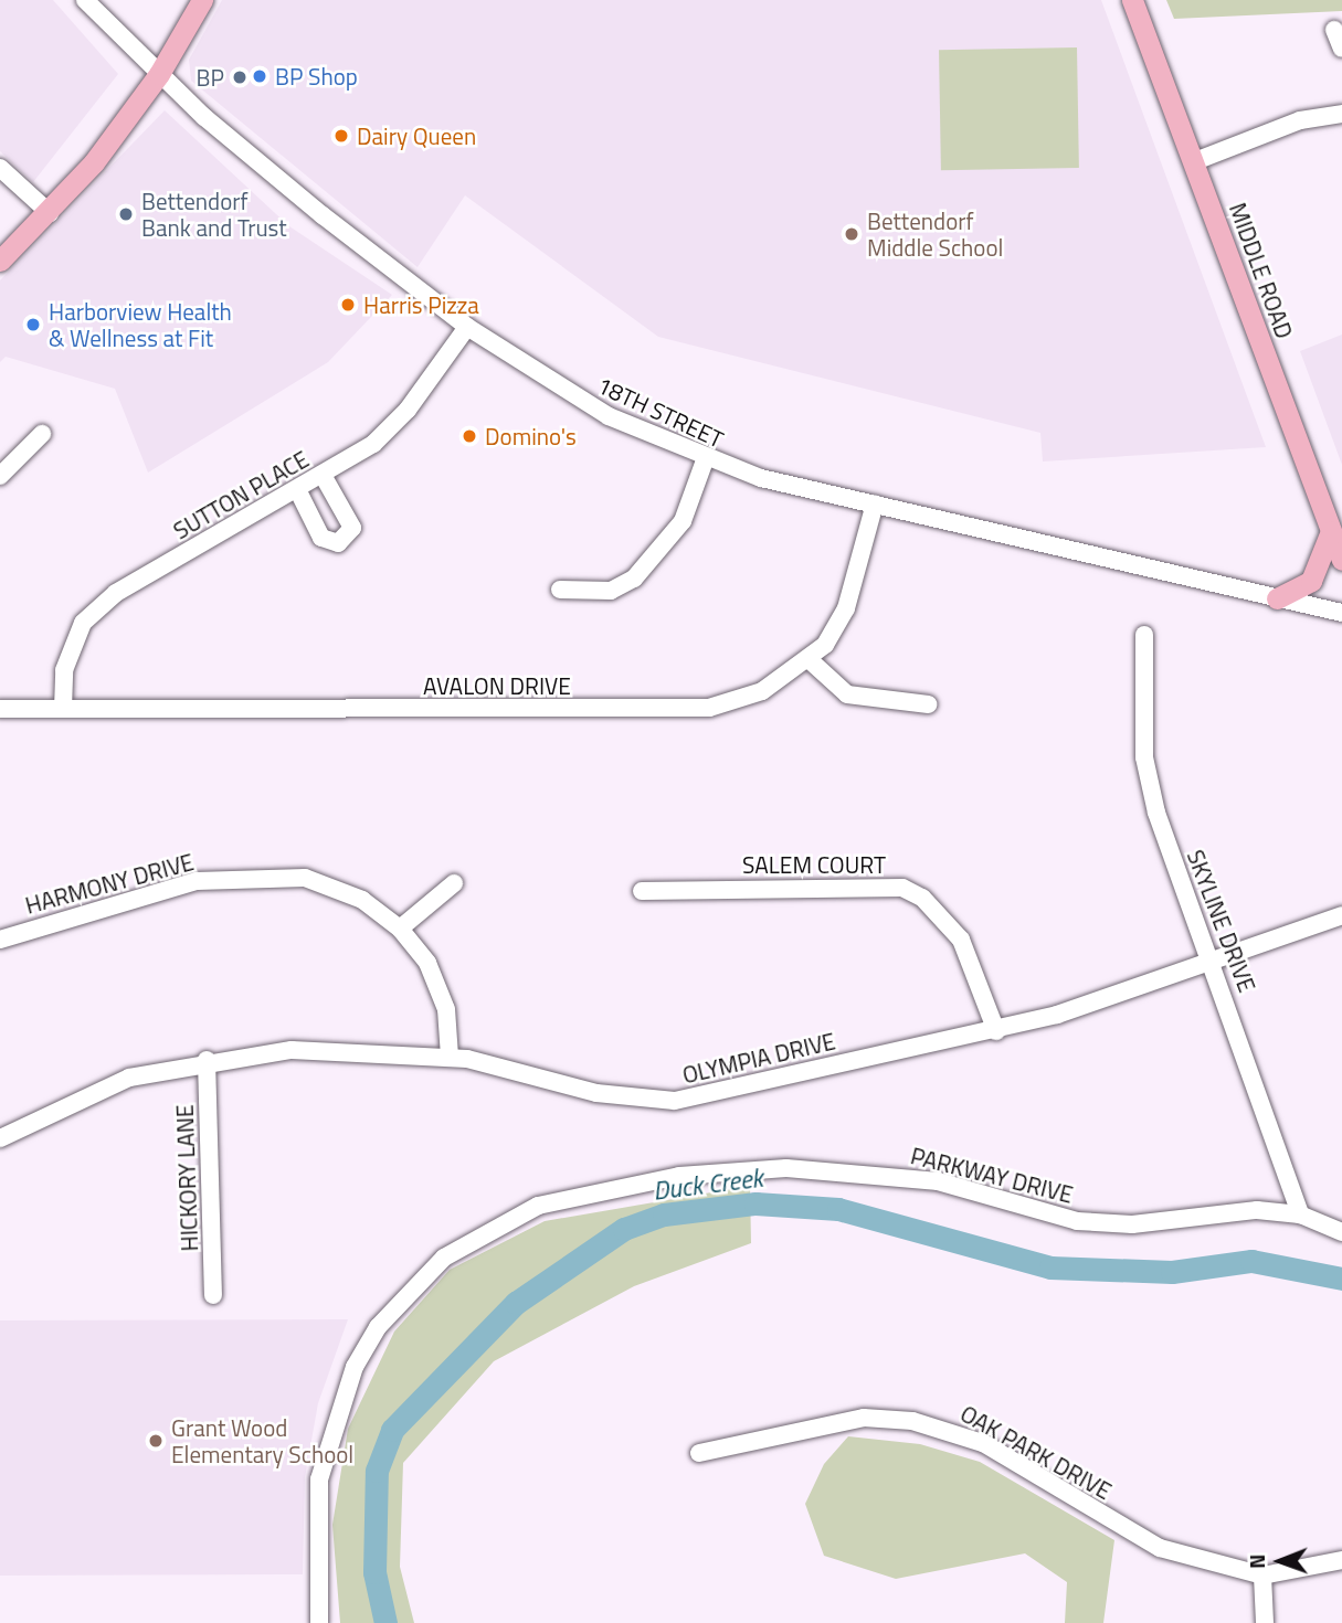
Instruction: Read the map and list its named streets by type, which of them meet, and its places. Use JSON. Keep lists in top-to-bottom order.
{
  "streets": {
    "main road": ["MIDDLE ROAD"],
    "street": [
      "18TH STREET",
      "SUTTON PLACE",
      "AVALON DRIVE",
      "SALEM COURT",
      "HARMONY DRIVE",
      "SKYLINE DRIVE",
      "OLYMPIA DRIVE",
      "PARKWAY DRIVE",
      "HICKORY LANE",
      "OAK PARK DRIVE"
    ]
  },
  "crossings": [
    ["18TH STREET", "SUTTON PLACE"],
    ["18TH STREET", "AVALON DRIVE"],
    ["SUTTON PLACE", "AVALON DRIVE"],
    ["SALEM COURT", "OLYMPIA DRIVE"],
    ["HARMONY DRIVE", "OLYMPIA DRIVE"],
    ["SKYLINE DRIVE", "OLYMPIA DRIVE"],
    ["SKYLINE DRIVE", "PARKWAY DRIVE"],
    ["OLYMPIA DRIVE", "HICKORY LANE"]
  ],
  "water": ["Duck Creek"],
  "places": [
    "BP Shop",
    "BP",
    "Dairy Queen",
    "Bettendorf Bank and Trust",
    "Bettendorf Middle School",
    "Harris Pizza",
    "Harborview Health & Wellness at Fit",
    "Domino's",
    "Grant Wood Elementary School"
  ],
  "north": "left"
}
